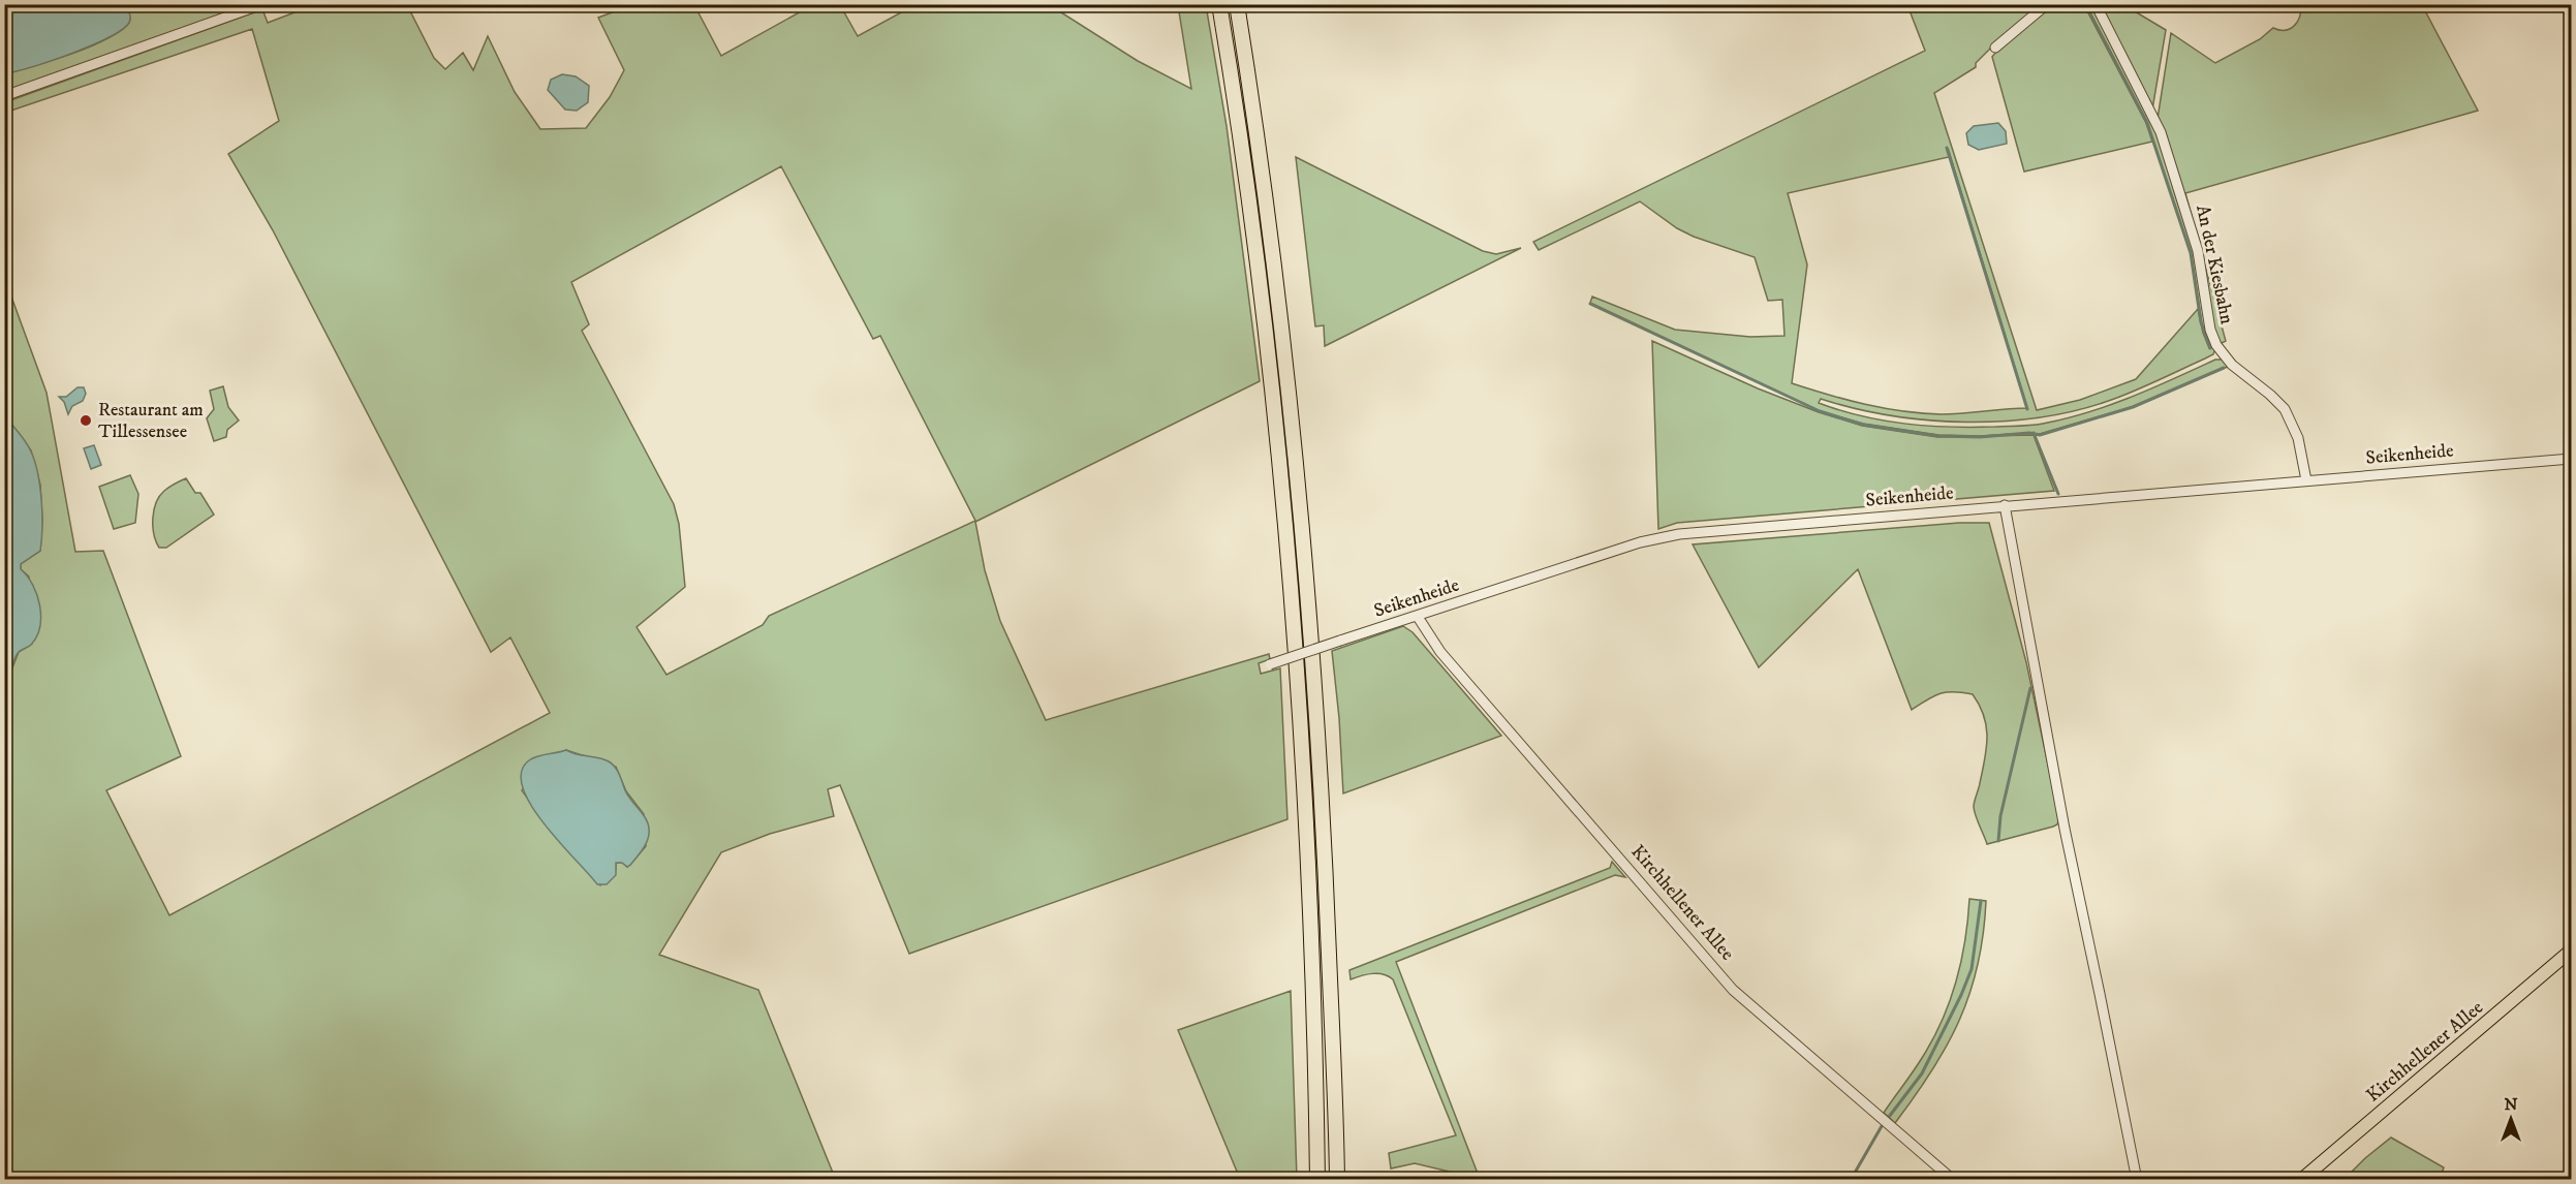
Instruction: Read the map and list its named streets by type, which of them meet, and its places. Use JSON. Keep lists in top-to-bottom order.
{
  "streets": {
    "main road": ["Kirchhellener Allee"],
    "street": ["An der Kiesbahn", "Seikenheide"]
  },
  "crossings": [
    ["An der Kiesbahn", "Seikenheide"],
    ["Seikenheide", "Kirchhellener Allee"]
  ],
  "places": ["Restaurant am Tillessensee"],
  "north": "top"
}
